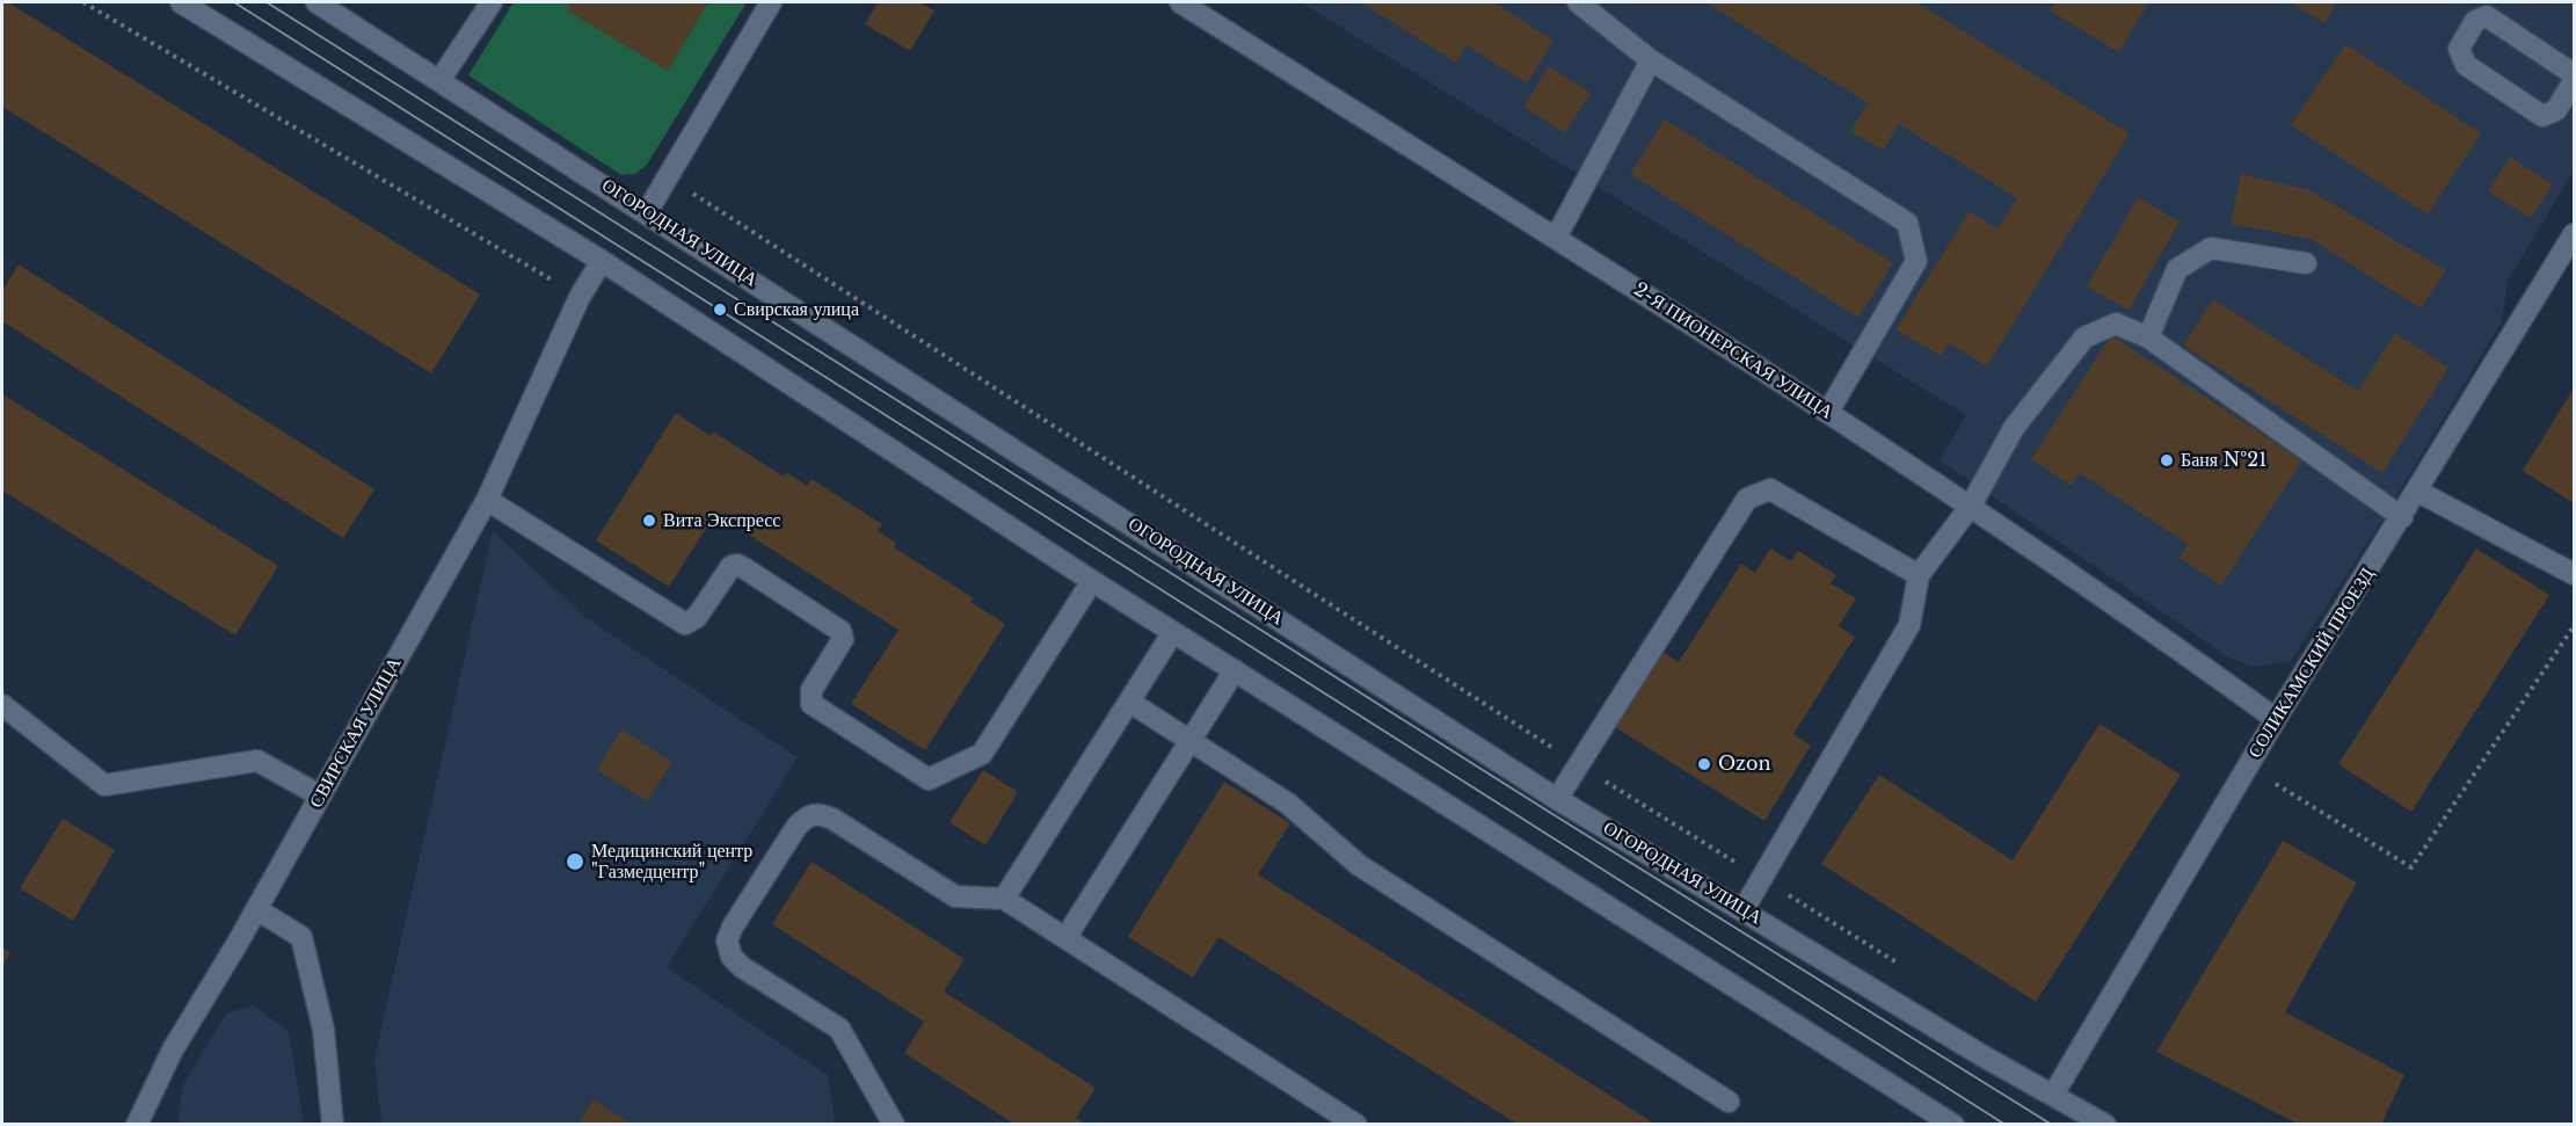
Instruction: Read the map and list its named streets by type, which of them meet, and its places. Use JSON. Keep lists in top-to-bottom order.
{
  "streets": {
    "street": [
      "ОГОРОДНАЯ УЛИЦА",
      "2-Я ПИОНЕРСКАЯ УЛИЦА",
      "СОЛИКАМСКИЙ ПРОЕЗД",
      "СВИРСКАЯ УЛИЦА"
    ]
  },
  "crossings": [
    ["ОГОРОДНАЯ УЛИЦА", "СОЛИКАМСКИЙ ПРОЕЗД"],
    ["2-Я ПИОНЕРСКАЯ УЛИЦА", "СОЛИКАМСКИЙ ПРОЕЗД"]
  ],
  "places": [
    "Свирская улица",
    "Баня №21",
    "Вита Экспресс",
    "Ozon",
    "Медицинский центр \"Газмедцентр\""
  ]
}
